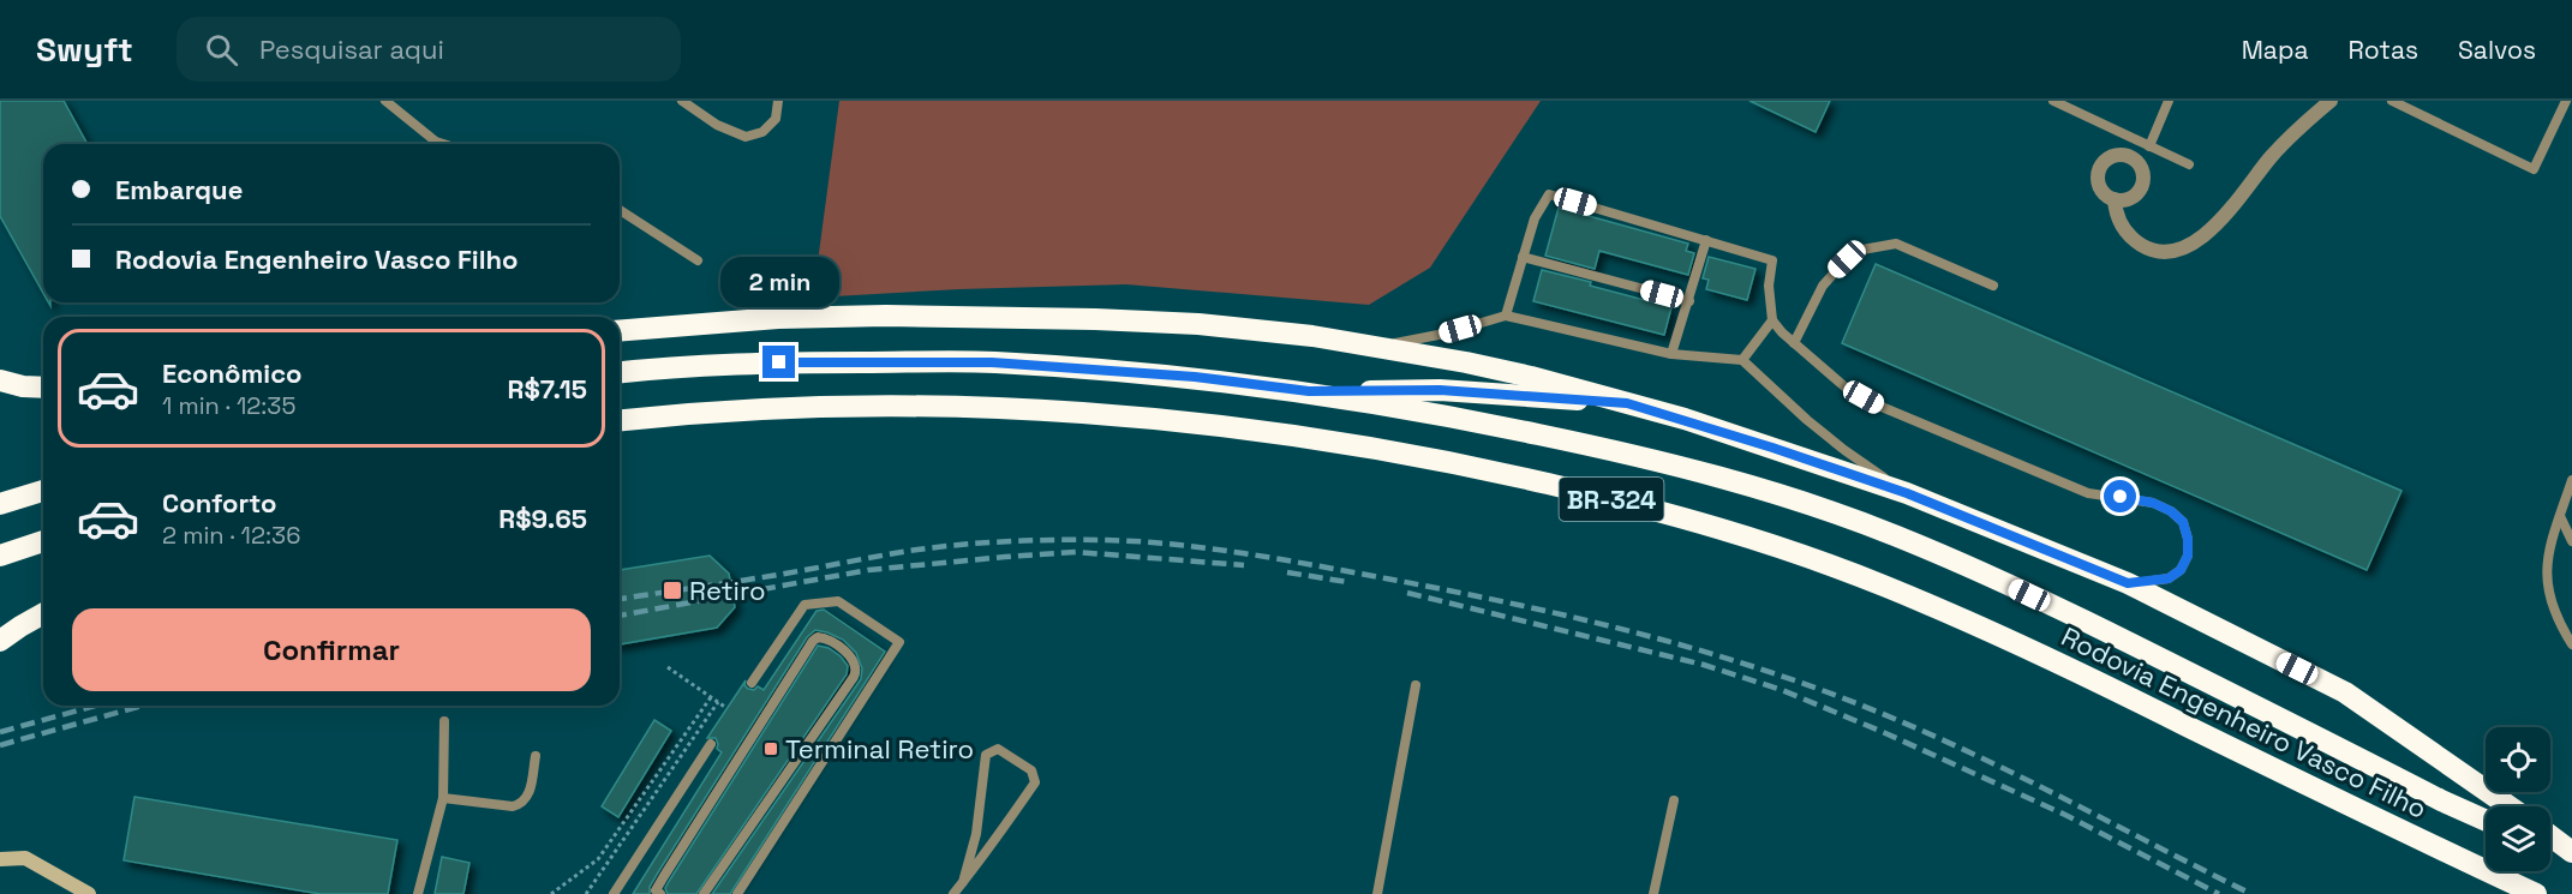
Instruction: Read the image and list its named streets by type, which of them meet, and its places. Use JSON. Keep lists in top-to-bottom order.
{
  "streets": {
    "highway": ["BR-324", "Rodovia Engenheiro Vasco Filho"]
  },
  "places": {
    "transit": ["Retiro", "Terminal Retiro"]
  },
  "page": {
    "header": "Swyft",
    "search": "Pesquisar aqui",
    "nav": ["Mapa", "Rotas", "Salvos"],
    "banner": ["Embarque", "Rodovia Engenheiro Vasco Filho"],
    "bubble": "2 min",
    "list": [
      {
        "name": "Econômico",
        "note": "1 min · 12:35",
        "value": "R$7.15"
      },
      {
        "name": "Conforto",
        "note": "2 min · 12:36",
        "value": "R$9.65"
      }
    ],
    "buttons": "Confirmar"
  }
}
